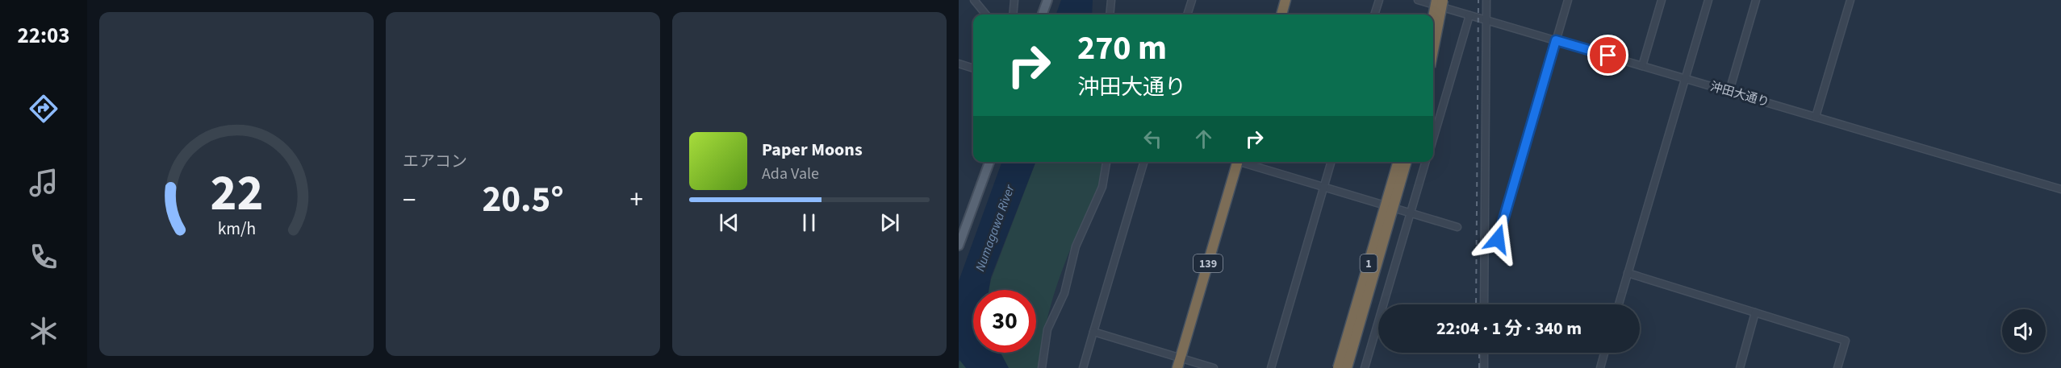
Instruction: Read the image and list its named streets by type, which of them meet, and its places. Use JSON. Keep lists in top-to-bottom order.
{
  "streets": {
    "highway": ["139", "1"],
    "street": ["沖田大通り"]
  },
  "water": ["Numagawa River"],
  "page": {
    "tabs": "22:03",
    "tile": "エアコン",
    "turn": ["270 m", "沖田大通り"],
    "song": ["Paper Moons", "Ada Vale"],
    "heat": ["−", "20.5°", "+"],
    "limit": "30",
    "trip": "22:04 · 1 分 · 340 m",
    "gauge": ["22", "km/h"]
  }
}
